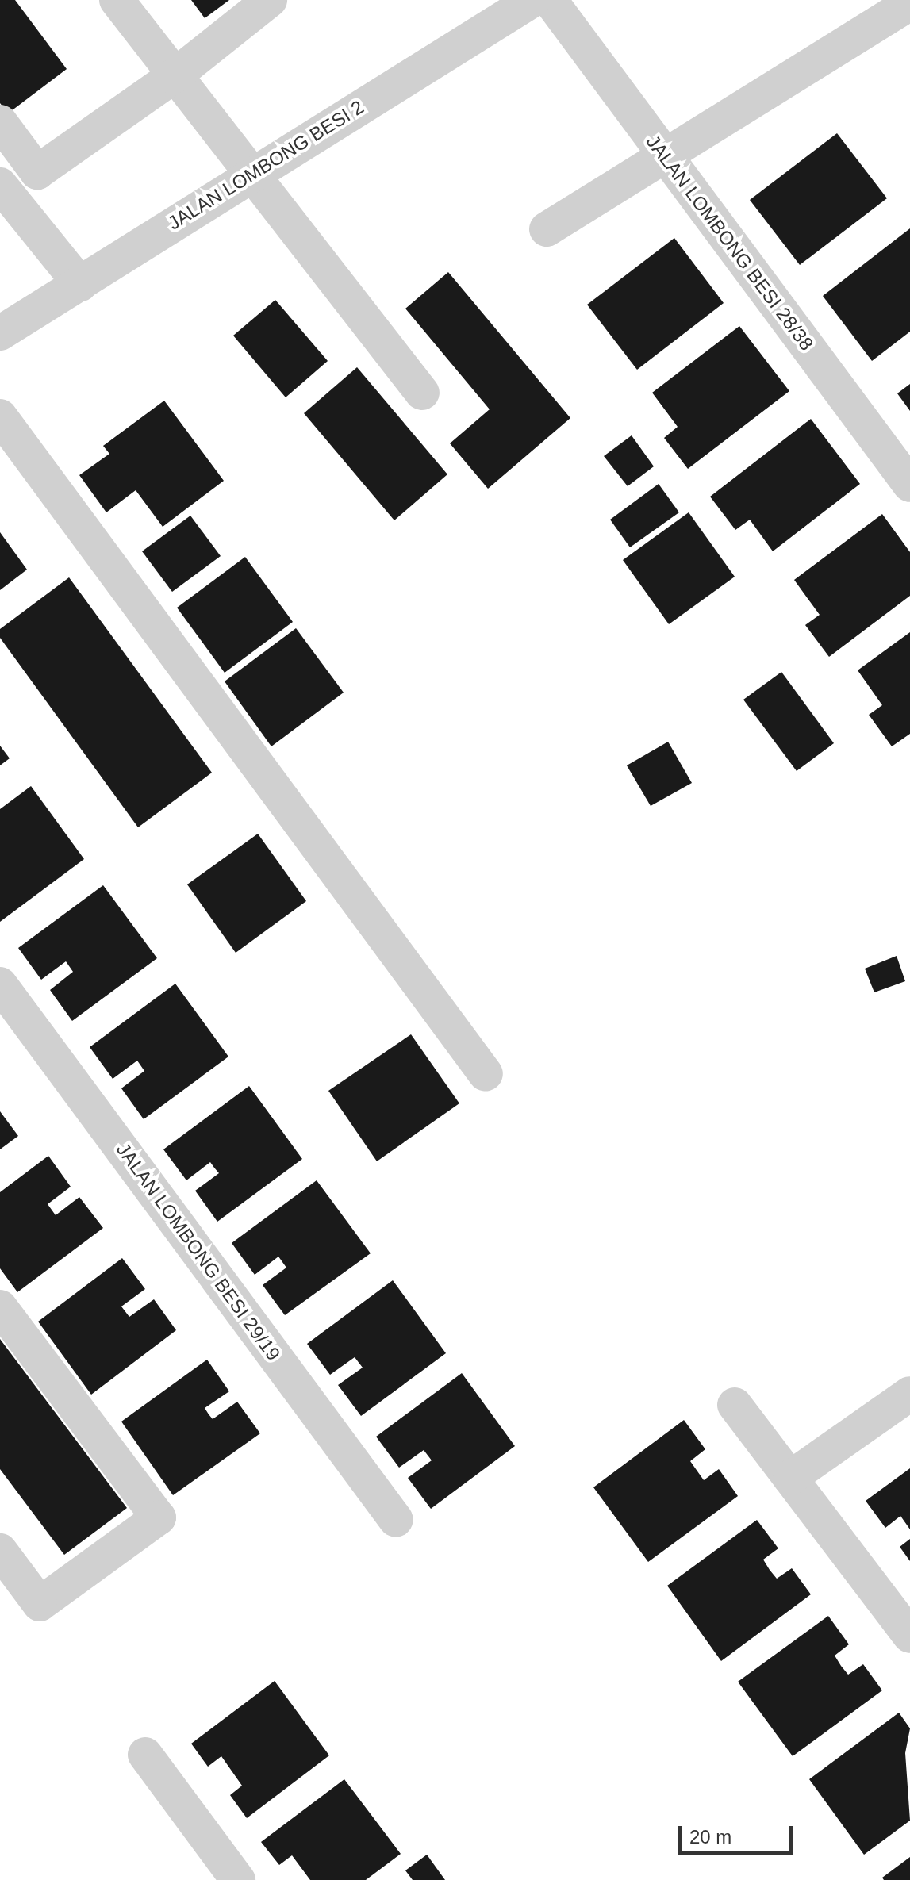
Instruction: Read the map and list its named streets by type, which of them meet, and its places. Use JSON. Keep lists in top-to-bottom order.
{
  "streets": {
    "street": ["JALAN LOMBONG BESI 2", "JALAN LOMBONG BESI 28/38", "JALAN LOMBONG BESI 29/19"]
  },
  "scale_bar": "20 m"
}
